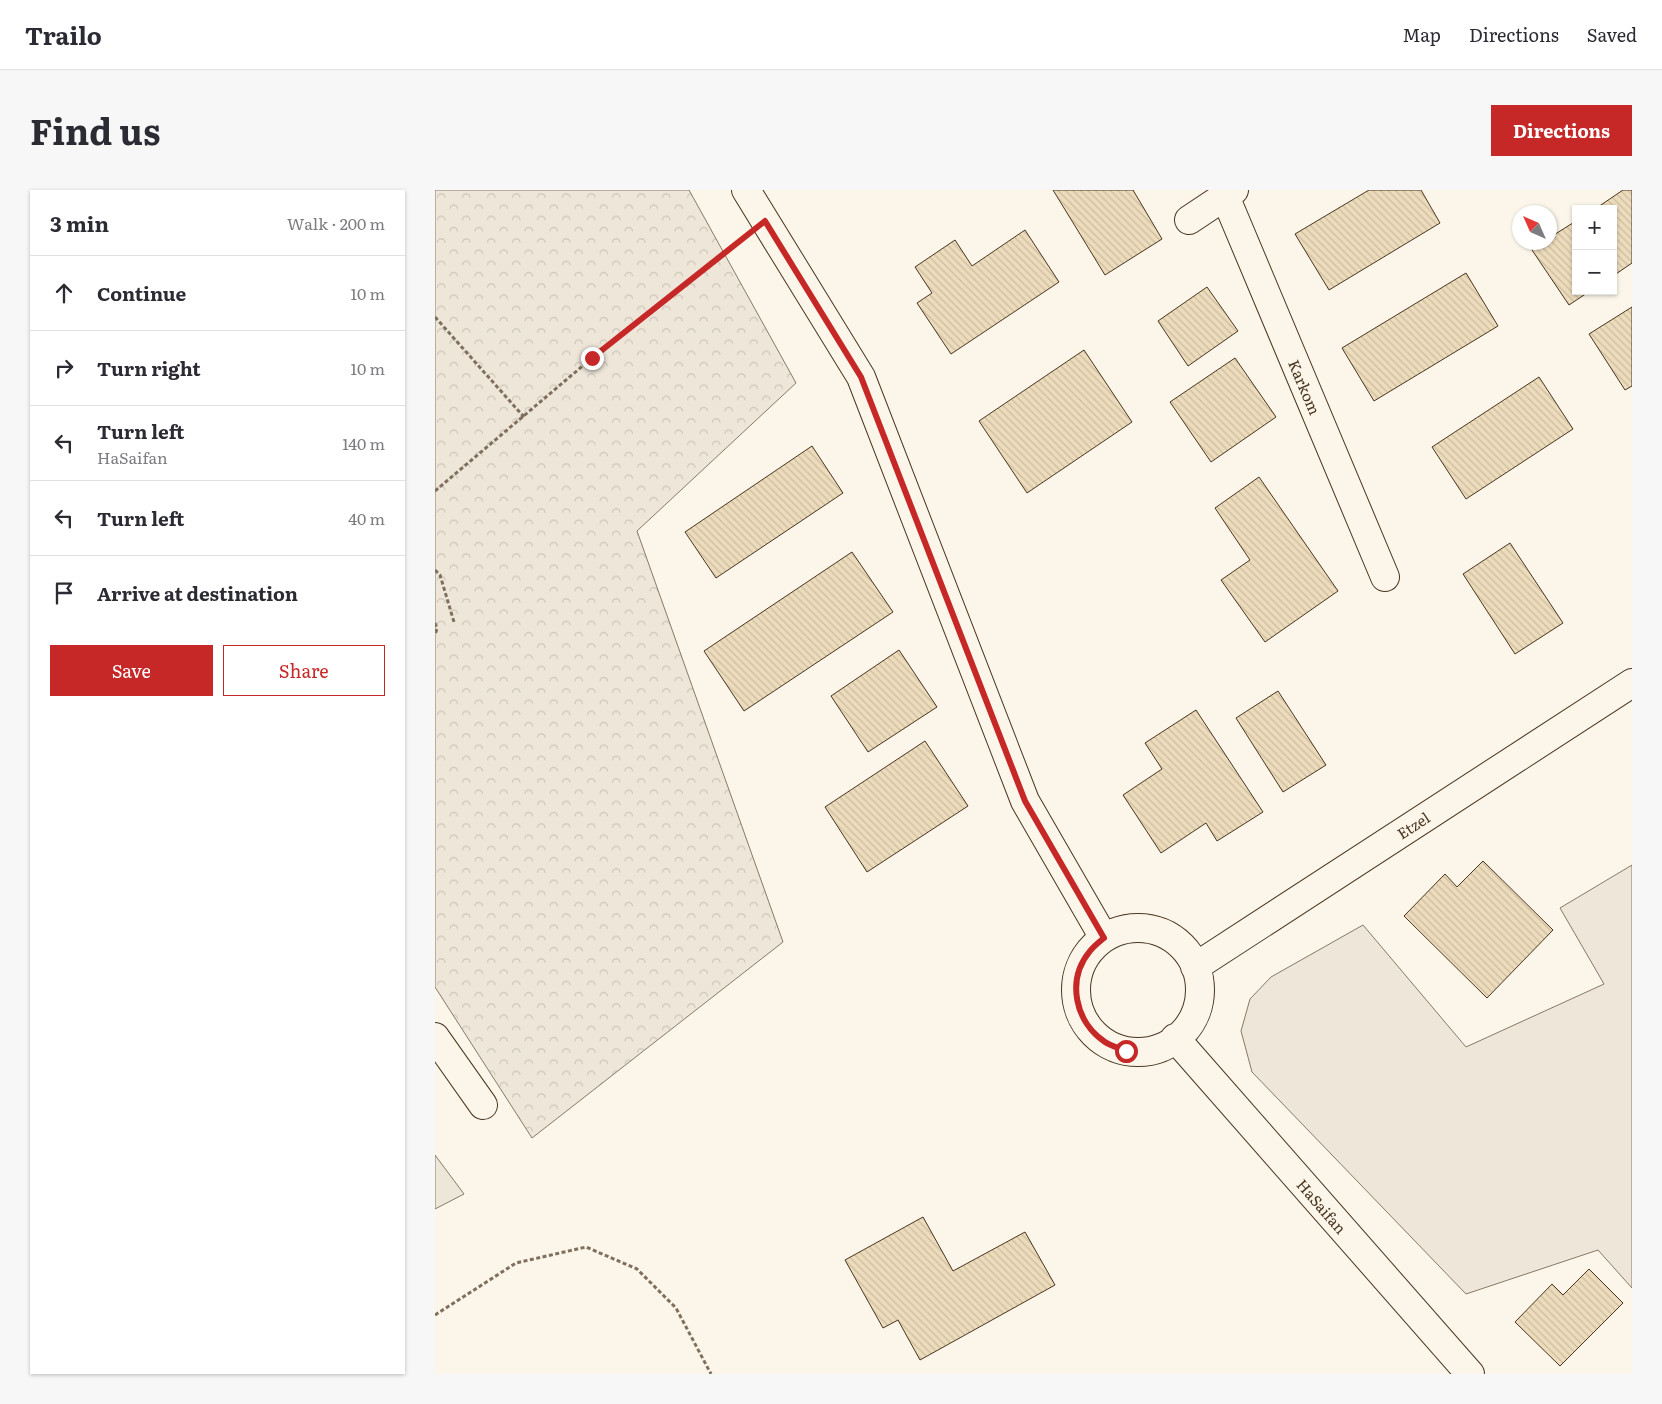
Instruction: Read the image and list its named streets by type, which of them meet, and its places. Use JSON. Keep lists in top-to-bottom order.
{
  "streets": {
    "street": ["Karkom", "Etzel", "HaSaifan"]
  },
  "crossings": [
    ["Etzel", "HaSaifan"]
  ],
  "north": "top left",
  "page": {
    "header": "Trailo",
    "nav": ["Map", "Directions", "Saved"],
    "title": "Find us",
    "buttons": [
      "Directions",
      ["Save", "Share"]
    ],
    "heading": ["3 min", "Walk · 200 m"],
    "map_buttons": ["+", "−"],
    "list": [
      ["Continue", "10 m"],
      ["Turn right", "10 m"],
      ["Turn left", "HaSaifan", "140 m"],
      ["Turn left", "40 m"],
      "Arrive at destination"
    ]
  }
}
